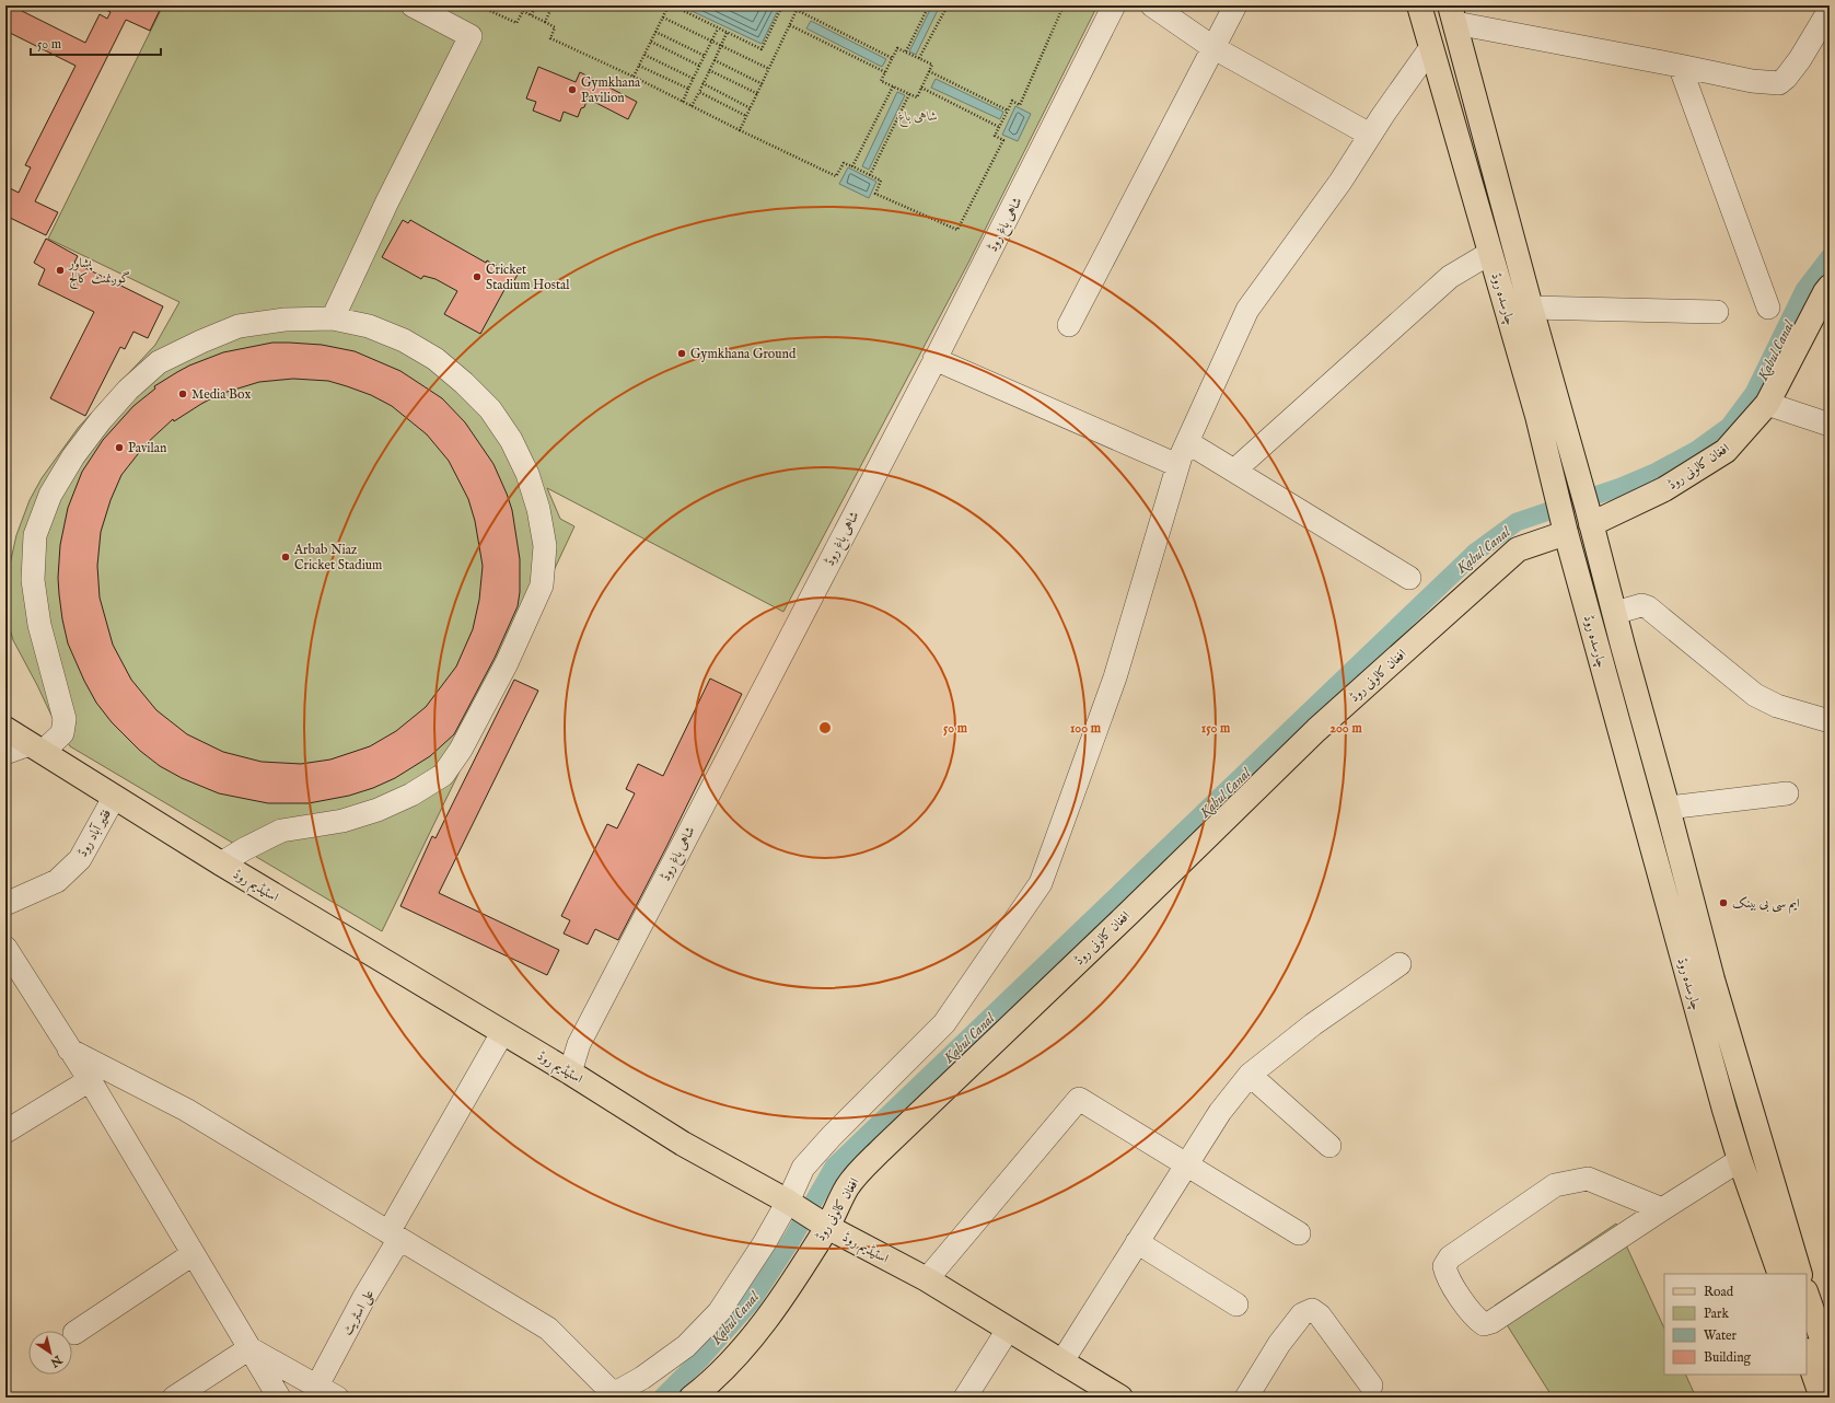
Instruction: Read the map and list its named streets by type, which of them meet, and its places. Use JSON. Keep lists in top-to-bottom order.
{
  "streets": {
    "main road": ["چارسدہ روڈ", "افغان کالونی روڈ", "اسٹیڈیم روڈ"],
    "street": ["شاہی باغ روڈ", "فقیر آباد روڈ", "علی اسٹریٹ"]
  },
  "crossings": [
    ["شاہی باغ روڈ", "اسٹیڈیم روڈ"],
    ["چارسدہ روڈ", "افغان کالونی روڈ"],
    ["افغان کالونی روڈ", "اسٹیڈیم روڈ"],
    ["فقیر آباد روڈ", "اسٹیڈیم روڈ"],
    ["اسٹیڈیم روڈ", "علی اسٹریٹ"]
  ],
  "water": ["Kabul Canal"],
  "parks": ["شاہی باغ"],
  "places": [
    "Gymkhana Pavilion",
    "پشاور گورنمنٹ کالج",
    "Cricket Stadium Hostal",
    "Gymkhana Ground",
    "Media Box",
    "Pavilan",
    "Arbab Niaz Cricket Stadium",
    "ایم سی بی بینک"
  ],
  "legend": [
    "Road",
    "Park",
    "Water",
    "Building"
  ],
  "scale_bar": "50 m",
  "north": "bottom right",
  "rings": [
    "50 m",
    "100 m",
    "150 m",
    "200 m"
  ]
}
